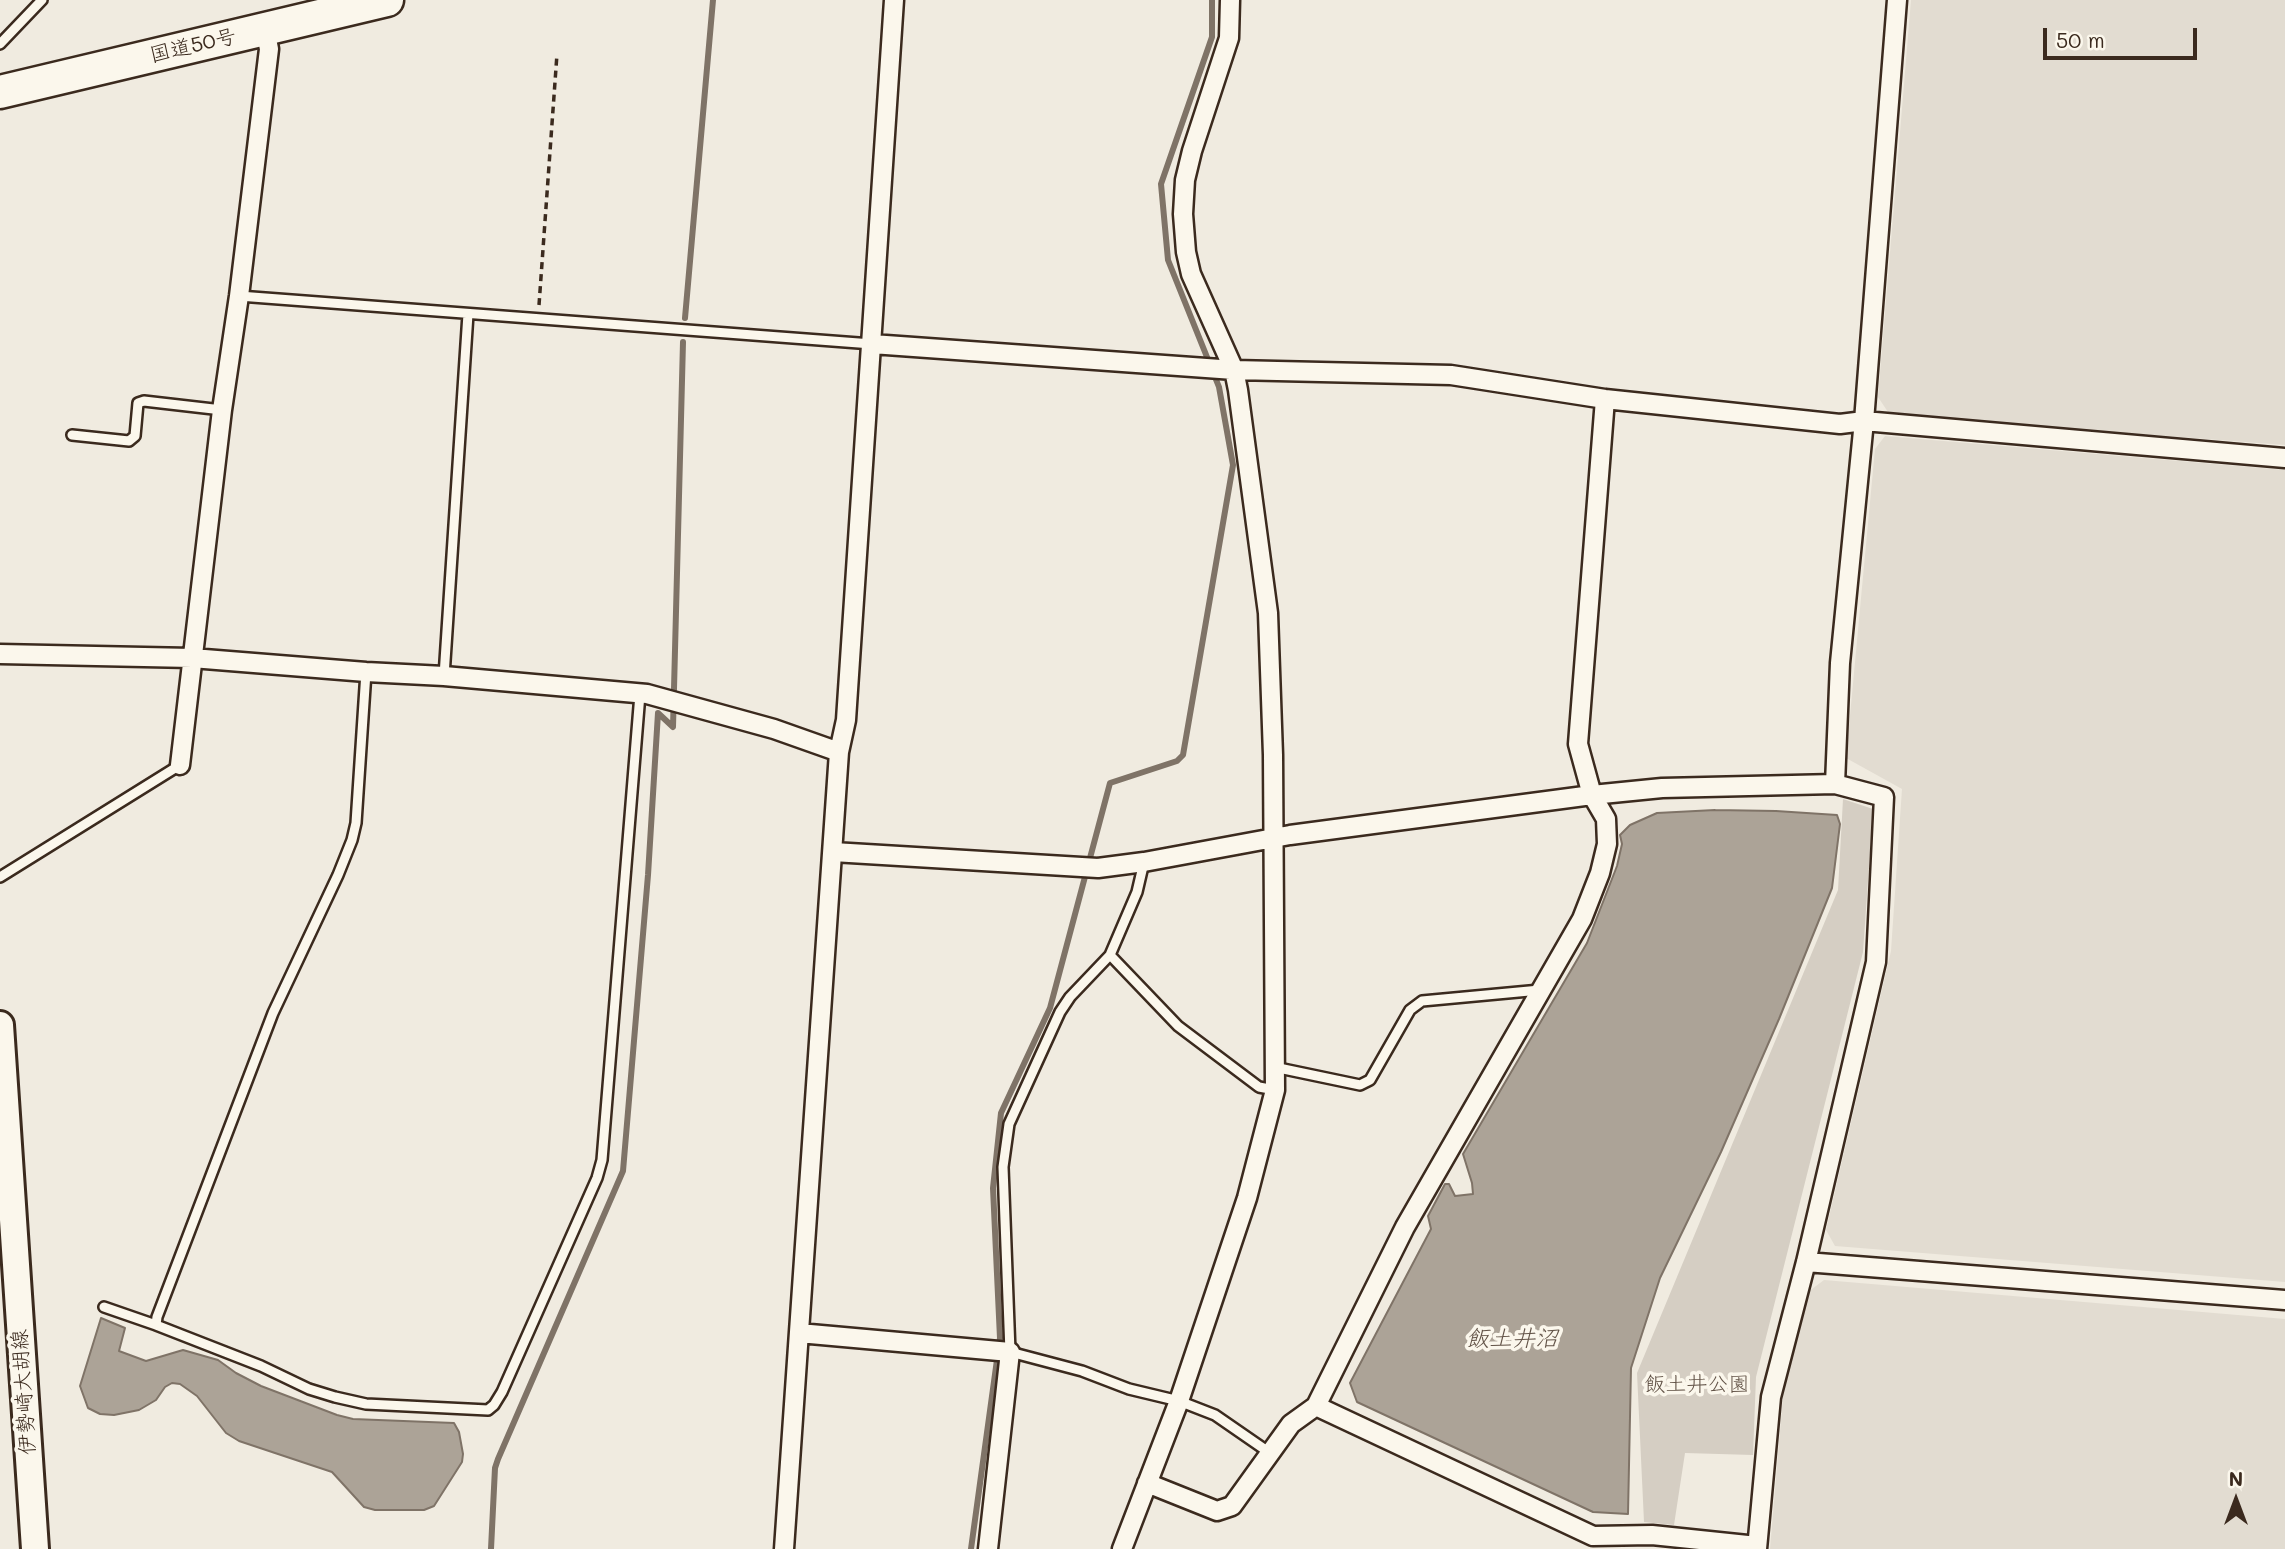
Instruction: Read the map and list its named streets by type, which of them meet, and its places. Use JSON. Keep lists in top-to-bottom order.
{
  "streets": {
    "highway": ["国道50号"],
    "main road": ["伊勢崎大胡線"]
  },
  "water": ["飯土井沼"],
  "parks": ["飯土井公園"],
  "scale_bar": "50 m",
  "north": "top"
}
